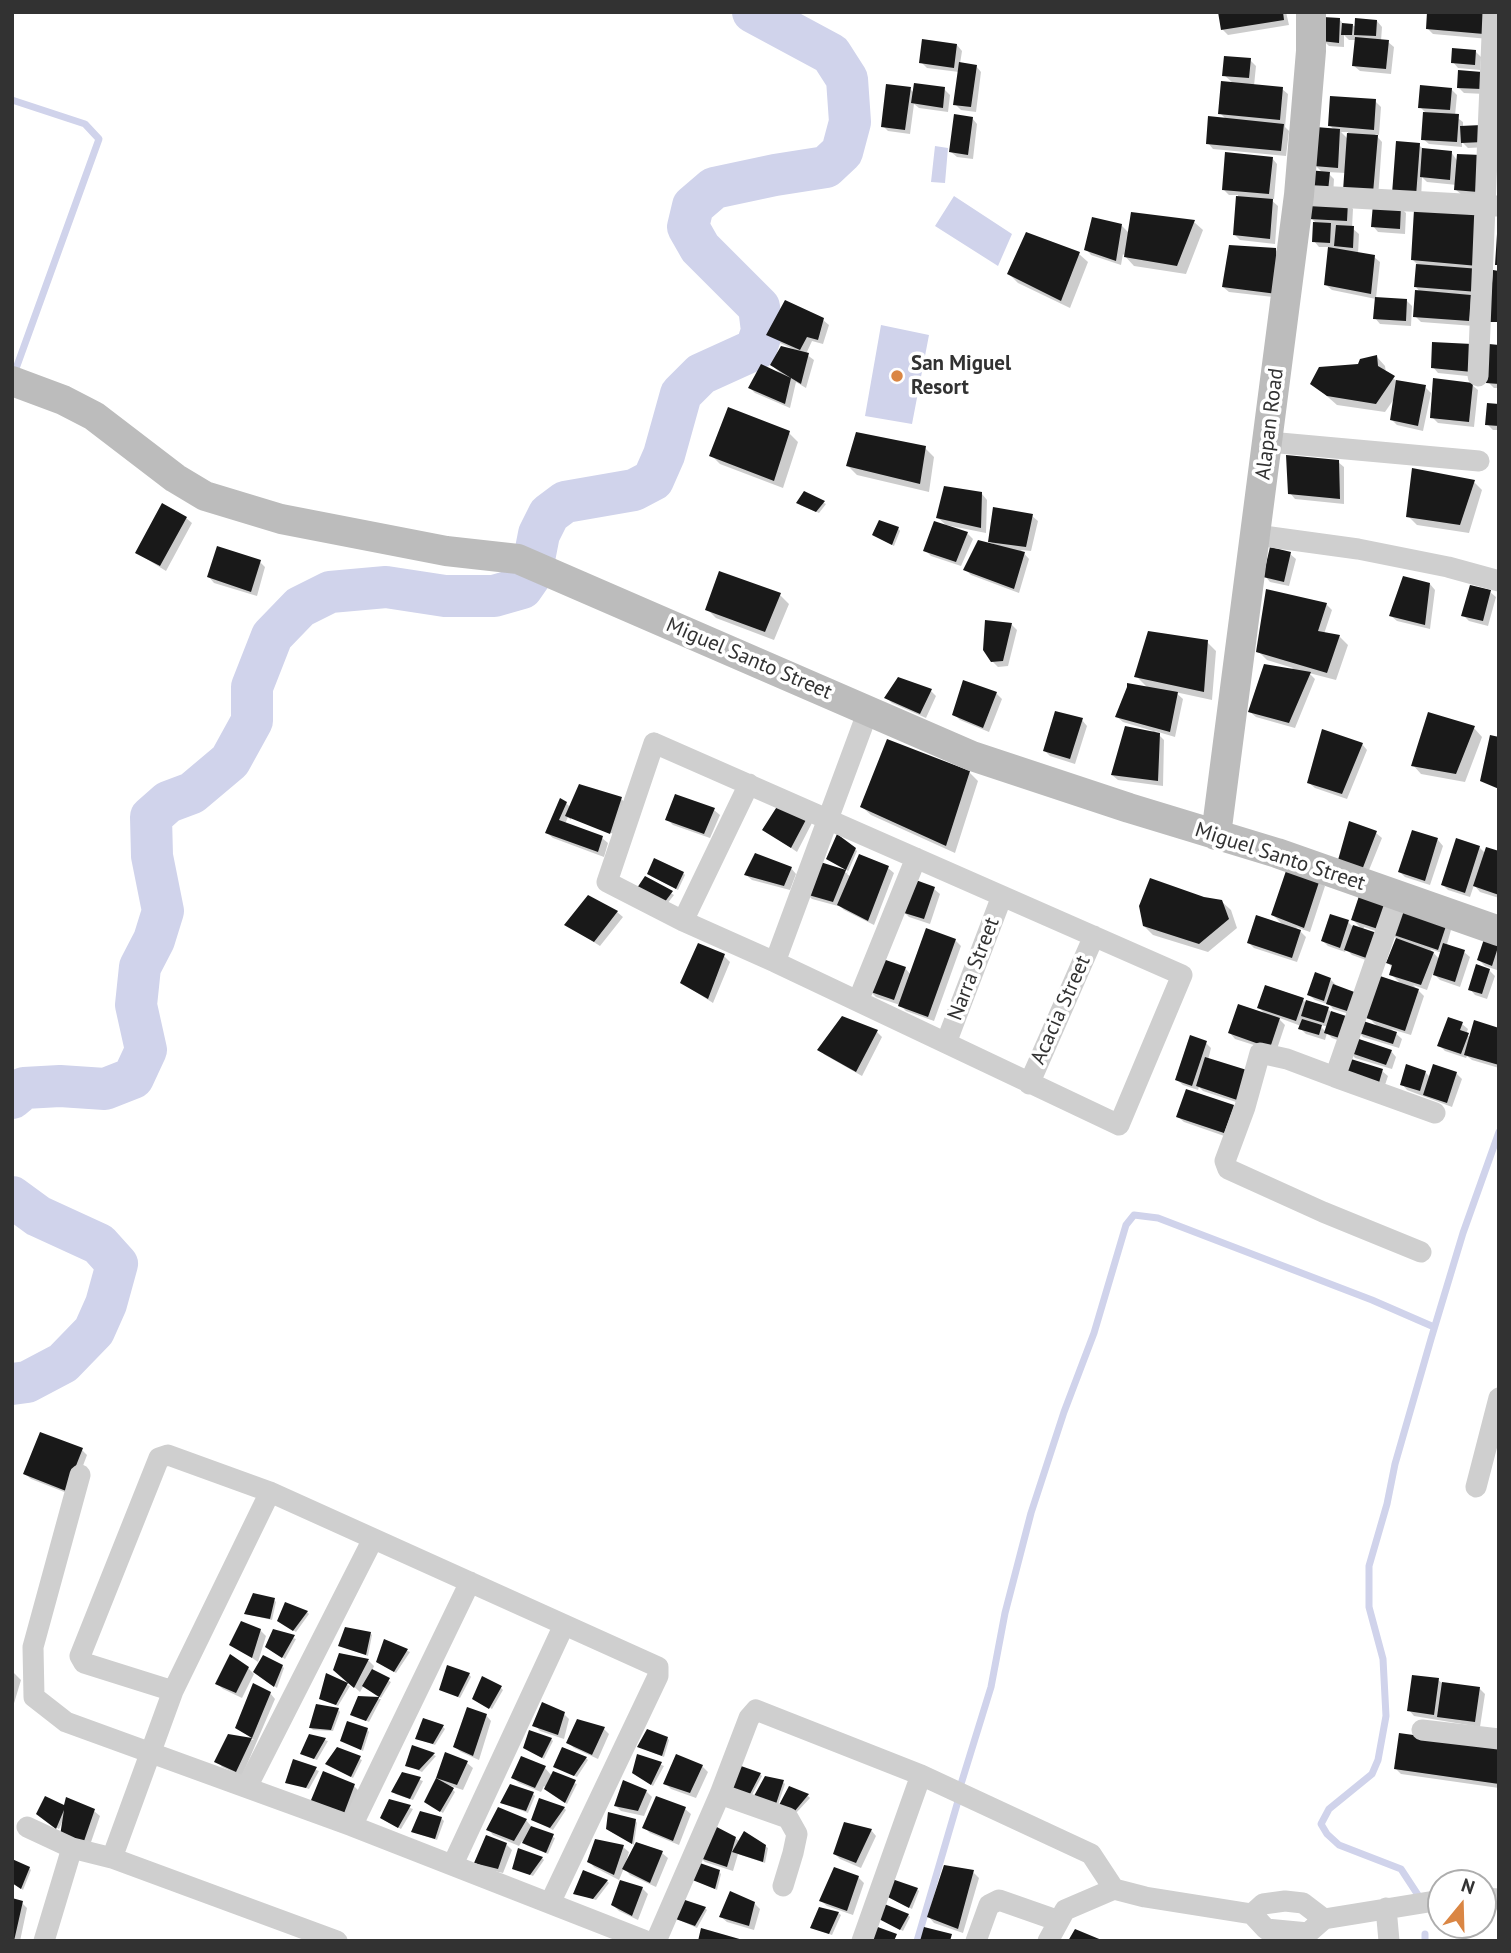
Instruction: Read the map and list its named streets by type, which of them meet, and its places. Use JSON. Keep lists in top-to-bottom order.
{
  "streets": {
    "main road": ["Alapan Road", "Miguel Santo Street"],
    "street": ["Narra Street", "Acacia Street"]
  },
  "crossings": [
    ["Alapan Road", "Miguel Santo Street"]
  ],
  "places": ["San Miguel Resort"],
  "north": "top"
}
